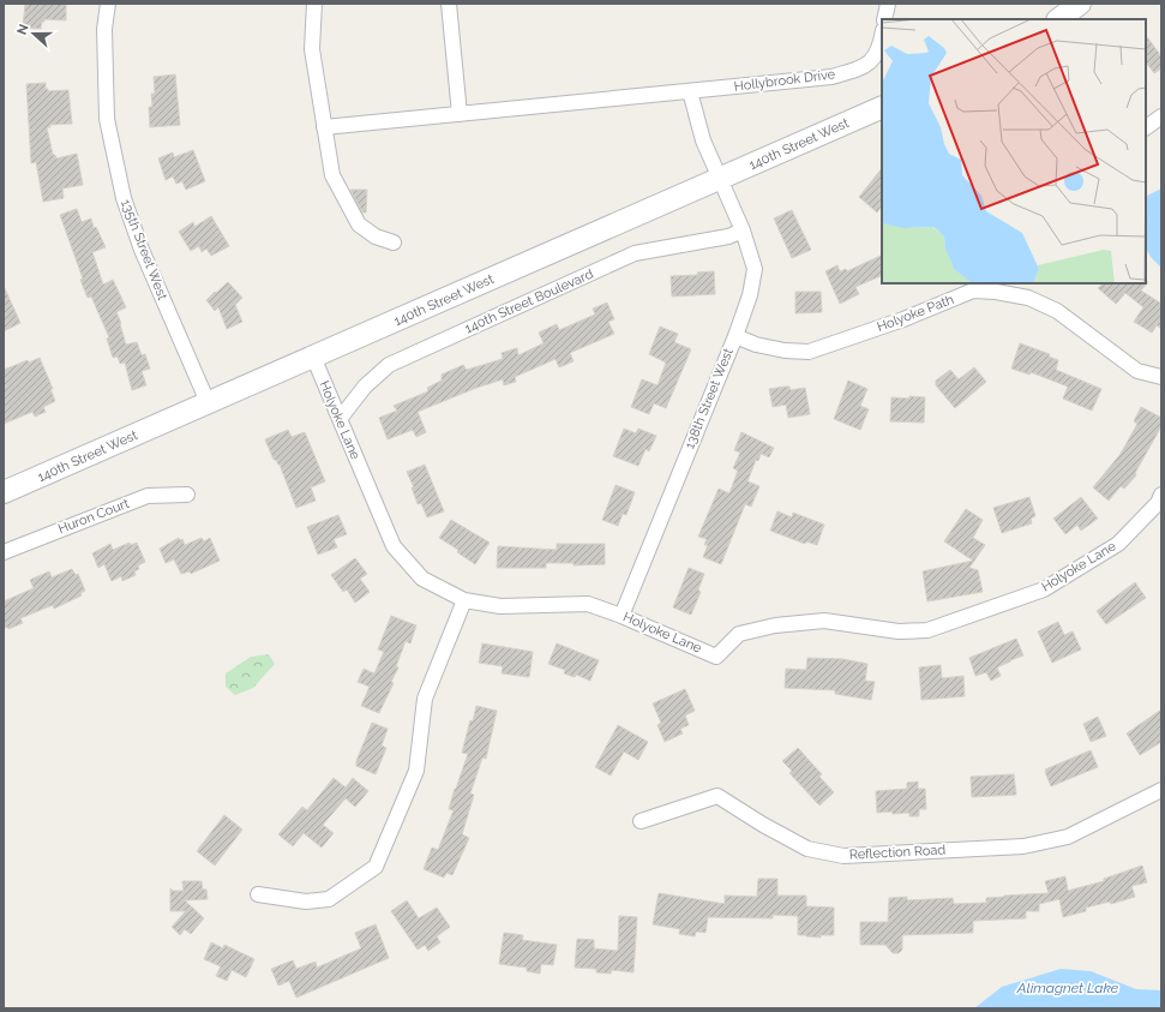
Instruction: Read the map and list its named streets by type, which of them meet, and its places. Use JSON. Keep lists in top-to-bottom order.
{
  "streets": {
    "street": [
      "Hollybrook Drive",
      "140th Street West",
      "135th Street West",
      "140th Street Boulevard",
      "Holyoke Path",
      "138th Street West",
      "Holyoke Lane",
      "Huron Court",
      "Reflection Road"
    ]
  },
  "crossings": [
    ["Hollybrook Drive", "138th Street West"],
    ["140th Street West", "135th Street West"],
    ["140th Street West", "138th Street West"],
    ["140th Street West", "Holyoke Lane"],
    ["140th Street Boulevard", "138th Street West"],
    ["140th Street Boulevard", "Holyoke Lane"],
    ["Holyoke Path", "138th Street West"],
    ["138th Street West", "Holyoke Lane"]
  ],
  "water": ["Alimagnet Lake"],
  "north": "left"
}
